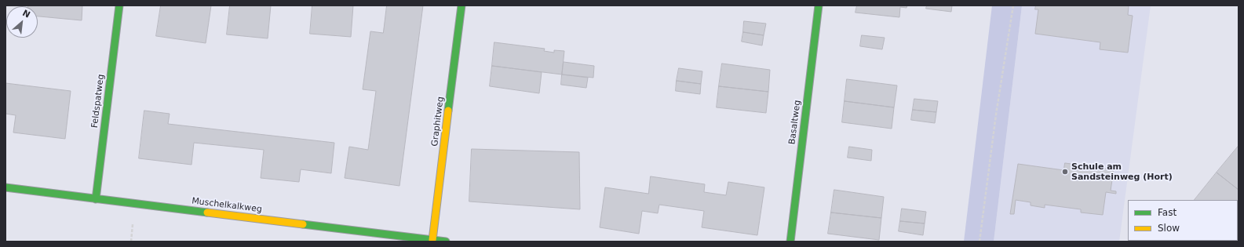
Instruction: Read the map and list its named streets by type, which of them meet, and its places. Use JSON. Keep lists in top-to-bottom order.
{
  "streets": {
    "street": [
      "Feldspatweg",
      "Graphitweg",
      "Basaltweg",
      "Muschelkalkweg"
    ]
  },
  "crossings": [
    ["Feldspatweg", "Muschelkalkweg"],
    ["Graphitweg", "Muschelkalkweg"]
  ],
  "places": ["Schule am Sandsteinweg (Hort)"],
  "legend": ["Fast", "Slow"],
  "north": "top right"
}
